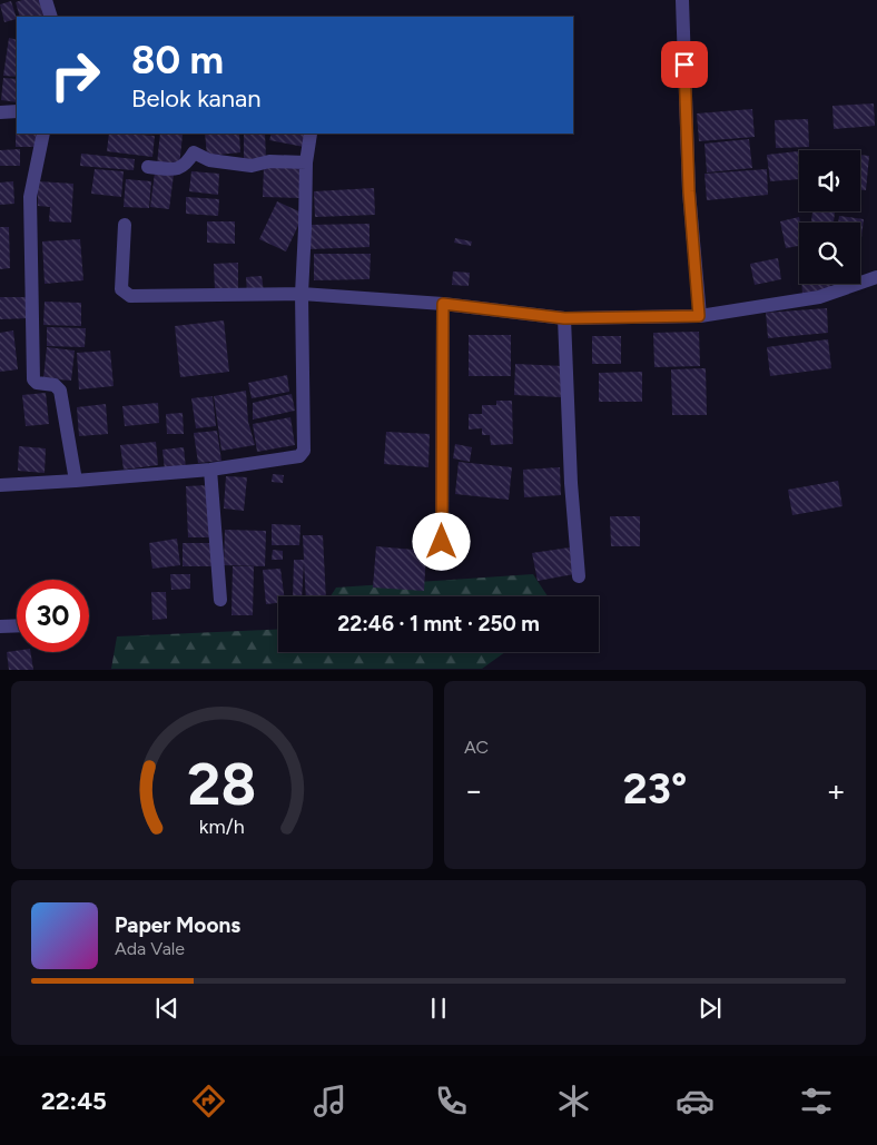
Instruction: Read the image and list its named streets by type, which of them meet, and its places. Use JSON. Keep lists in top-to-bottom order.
{
  "page": {
    "turn": ["80 m", "Belok kanan"],
    "limit": "30",
    "trip": "22:46 · 1 mnt · 250 m",
    "tile": "AC",
    "heat": ["−", "23°", "+"],
    "song": ["Paper Moons", "Ada Vale"],
    "tabs": "22:45",
    "gauge": ["28", "km/h"]
  }
}
